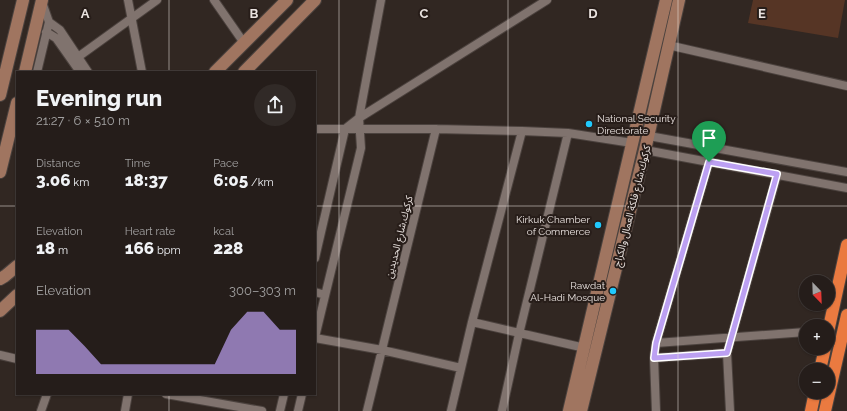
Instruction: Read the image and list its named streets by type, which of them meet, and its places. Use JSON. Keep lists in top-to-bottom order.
{
  "streets": {
    "main road": ["كركوك,شارع فلكة العمال والكراج"],
    "street": ["كركوك,شارع الحديدين"]
  },
  "places": ["National Security Directorate", "Kirkuk Chamber of Commerce", "Rawdat Al-Hadi Mosque"],
  "north": "bottom right",
  "page": {
    "heading": ["Evening run", "21:27 · 6 × 510 m"],
    "stats": [
      ["Distance", "3.06 km"],
      ["Time", "18:37"],
      ["Pace", "6:05 /km"],
      ["Elevation", "18 m"],
      ["Heart rate", "166 bpm"],
      ["kcal", "228"]
    ],
    "map_buttons": ["+", "−"],
    "chart": ["Elevation", "300–303 m"]
  },
  "grid": {
    "columns": [
      "A",
      "B",
      "C",
      "D",
      "E"
    ]
  }
}
